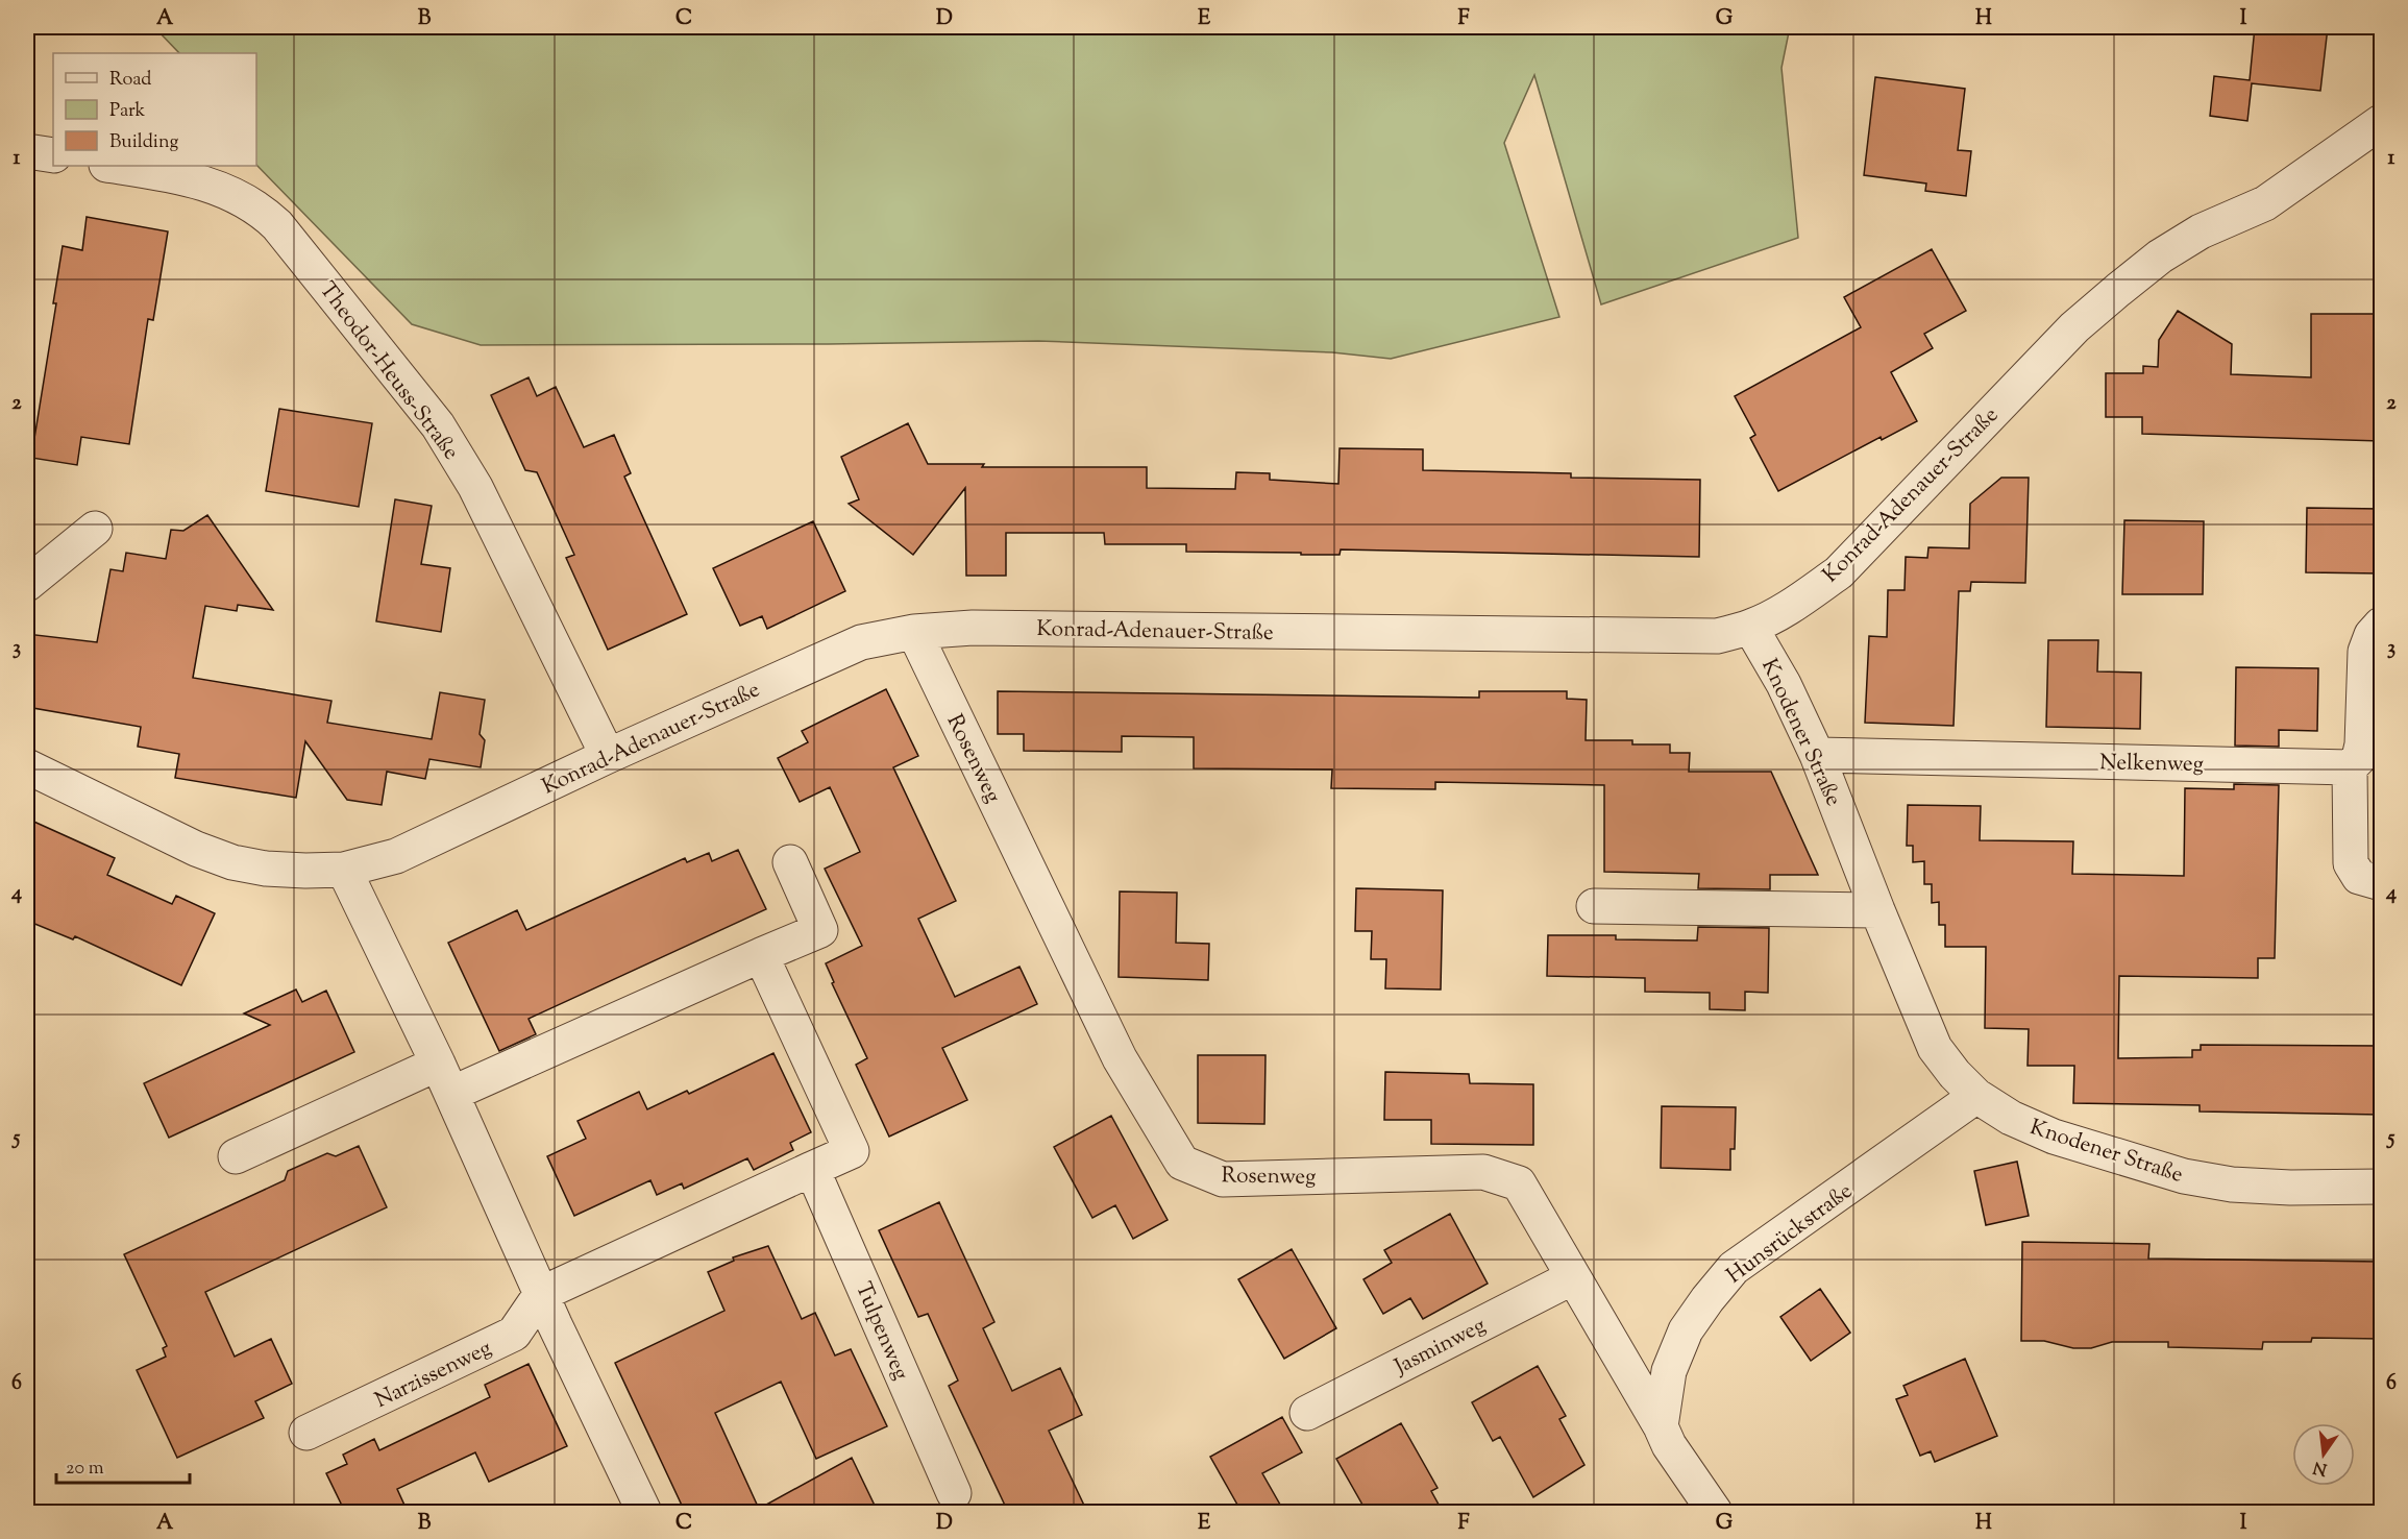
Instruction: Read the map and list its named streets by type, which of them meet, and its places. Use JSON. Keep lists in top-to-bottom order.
{
  "streets": {
    "street": [
      "Theodor-Heuss-Straße",
      "Konrad-Adenauer-Straße",
      "Knodener Straße",
      "Rosenweg",
      "Nelkenweg",
      "Hunsrückstraße",
      "Tulpenweg",
      "Jasminweg",
      "Narzissenweg"
    ]
  },
  "crossings": [
    ["Theodor-Heuss-Straße", "Konrad-Adenauer-Straße"],
    ["Konrad-Adenauer-Straße", "Knodener Straße"],
    ["Konrad-Adenauer-Straße", "Rosenweg"],
    ["Knodener Straße", "Nelkenweg"],
    ["Knodener Straße", "Hunsrückstraße"],
    ["Rosenweg", "Hunsrückstraße"],
    ["Rosenweg", "Jasminweg"]
  ],
  "legend": ["Road", "Park", "Building"],
  "scale_bar": "20 m",
  "north": "bottom",
  "grid": {
    "columns": [
      "A",
      "B",
      "C",
      "D",
      "E",
      "F",
      "G",
      "H",
      "I"
    ],
    "rows": [
      "1",
      "2",
      "3",
      "4",
      "5",
      "6"
    ]
  }
}
